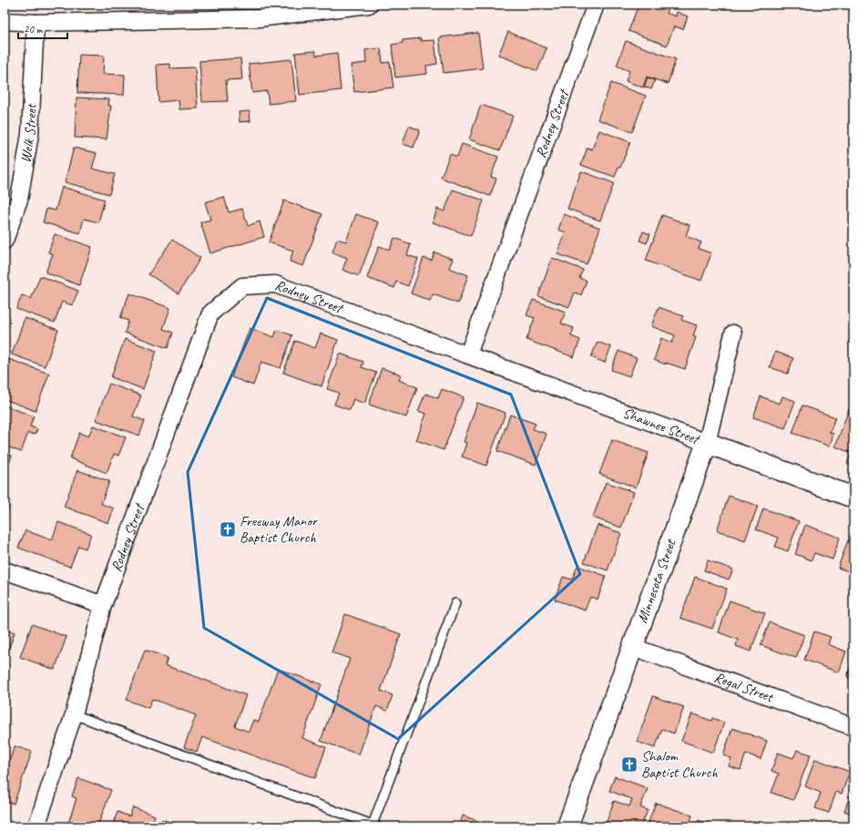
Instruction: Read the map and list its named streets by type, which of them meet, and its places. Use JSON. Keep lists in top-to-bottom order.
{
  "streets": {
    "street": [
      "Rodney Street",
      "Welk Street",
      "Shawnee Street",
      "Minnesota Street",
      "Regal Street"
    ]
  },
  "crossings": [
    ["Rodney Street", "Shawnee Street"],
    ["Shawnee Street", "Minnesota Street"],
    ["Minnesota Street", "Regal Street"]
  ],
  "places": {
    "church": ["Freeway Manor Baptist Church", "Shalom Baptist Church"]
  },
  "scale_bar": "20 m"
}
